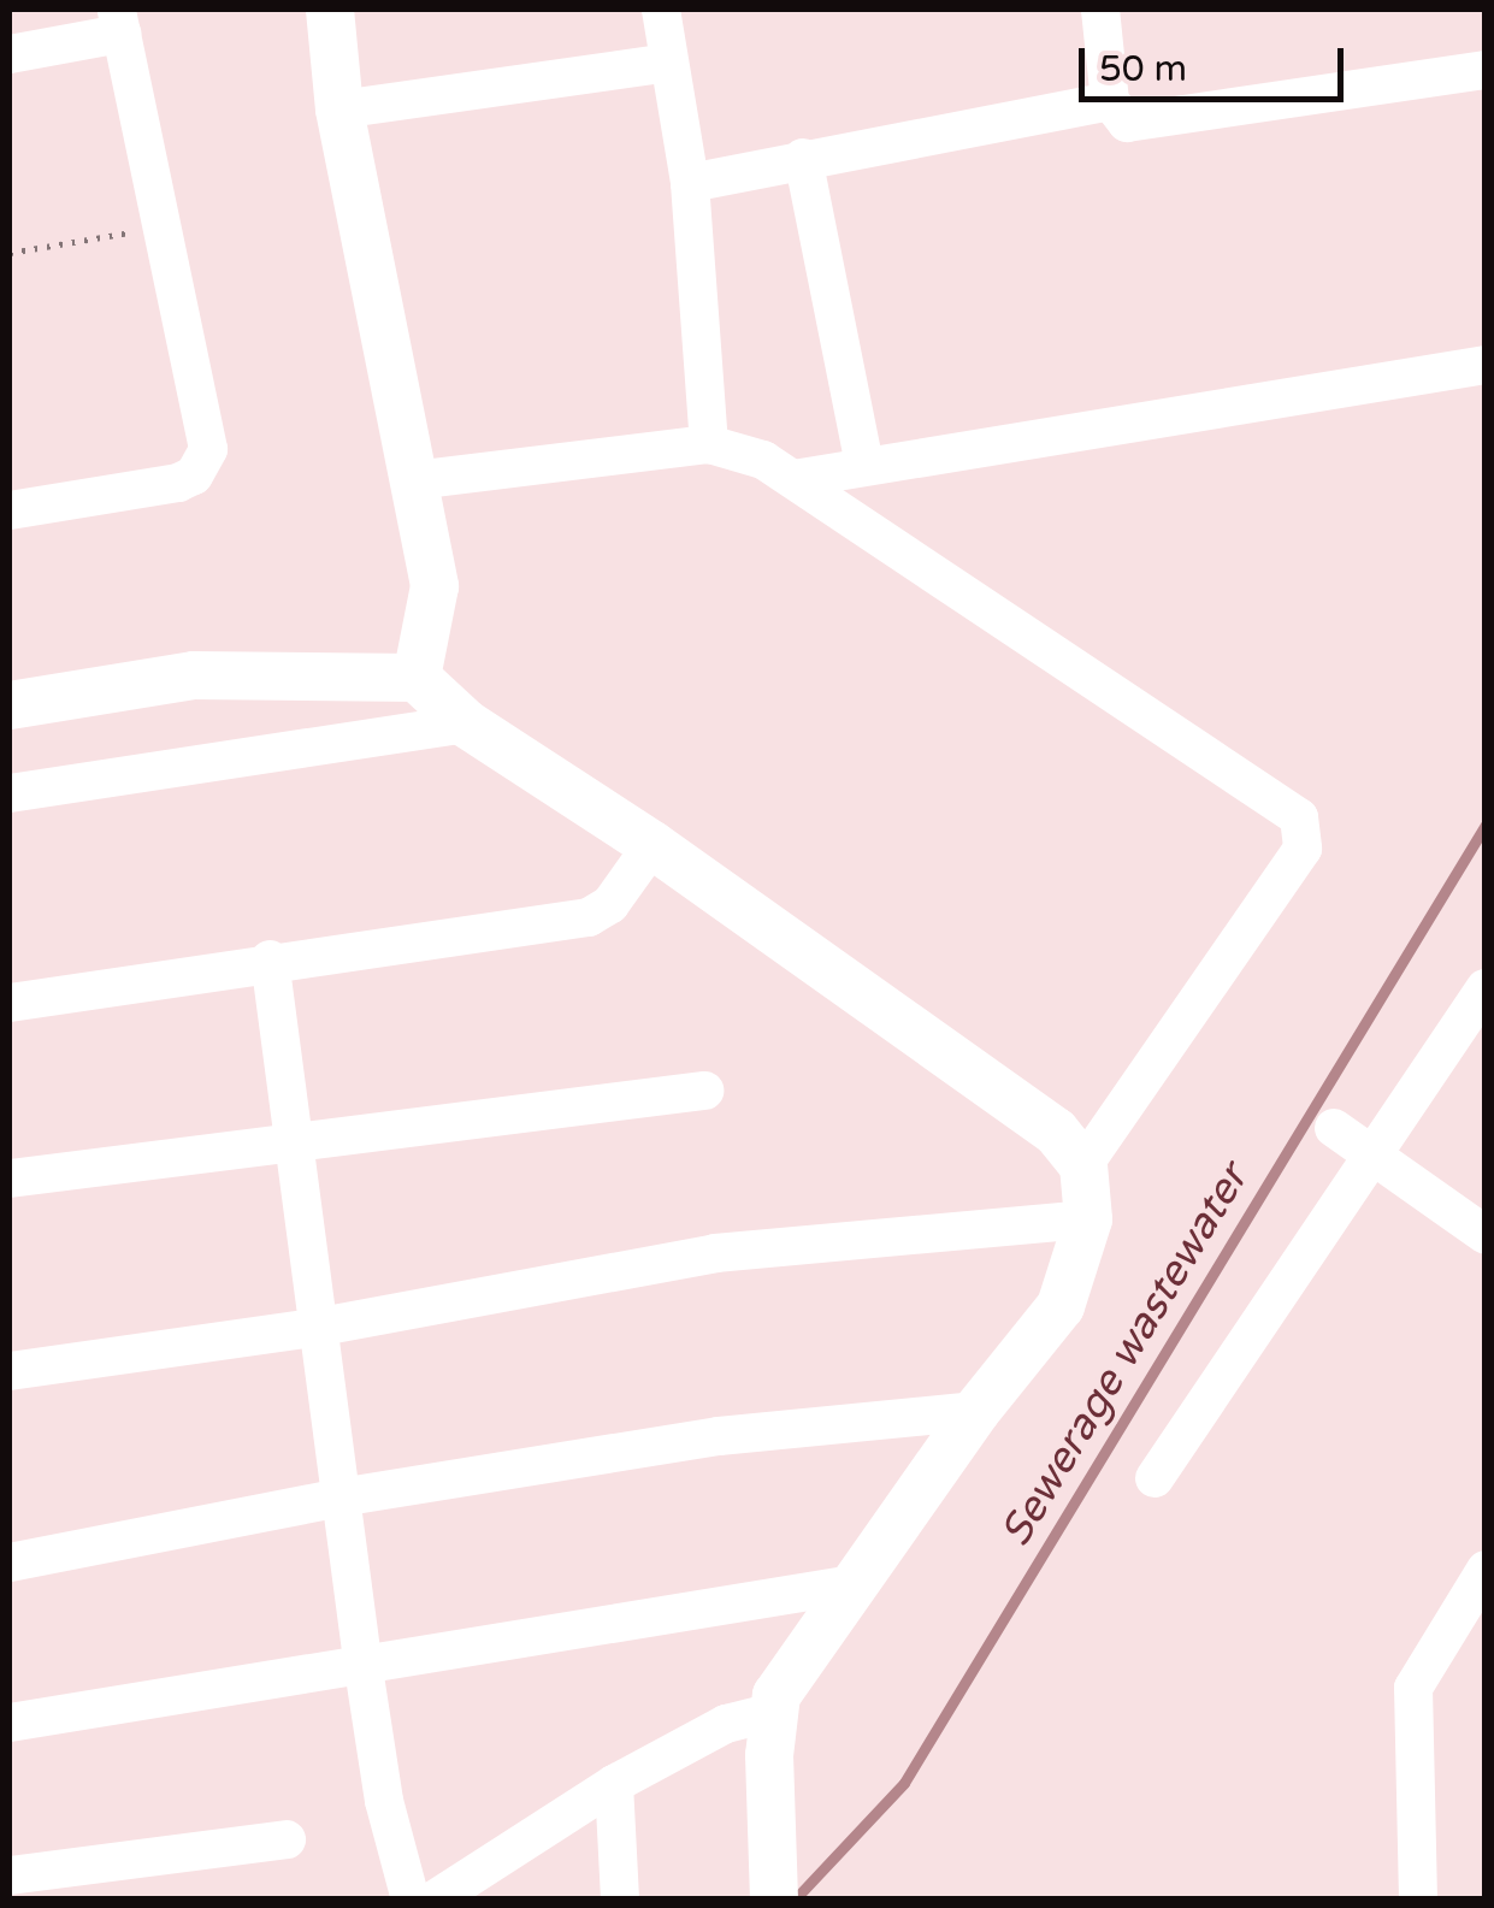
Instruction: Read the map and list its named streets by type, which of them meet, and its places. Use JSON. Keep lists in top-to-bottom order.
{
  "water": ["Sewerage wastewater"],
  "scale_bar": "50 m"
}
